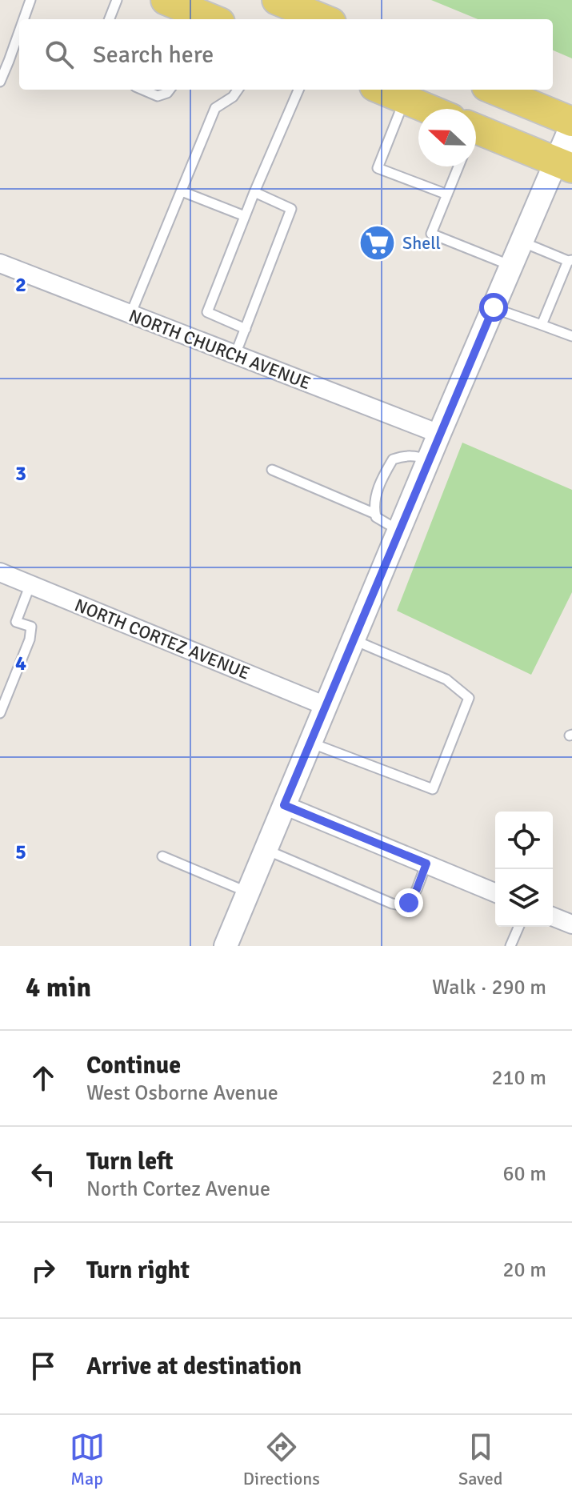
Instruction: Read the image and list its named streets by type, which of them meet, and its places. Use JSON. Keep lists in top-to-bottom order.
{
  "streets": {
    "street": ["NORTH CHURCH AVENUE", "NORTH CORTEZ AVENUE"]
  },
  "places": {
    "supermarket": ["Shell"]
  },
  "north": "left",
  "page": {
    "search": "Search here",
    "heading": ["4 min", "Walk · 290 m"],
    "list": [
      ["Continue", "West Osborne Avenue", "210 m"],
      ["Turn left", "North Cortez Avenue", "60 m"],
      ["Turn right", "20 m"],
      "Arrive at destination"
    ],
    "nav": ["Map", "Directions", "Saved"]
  },
  "grid": {
    "rows": [
      "2",
      "3",
      "4",
      "5"
    ]
  }
}
